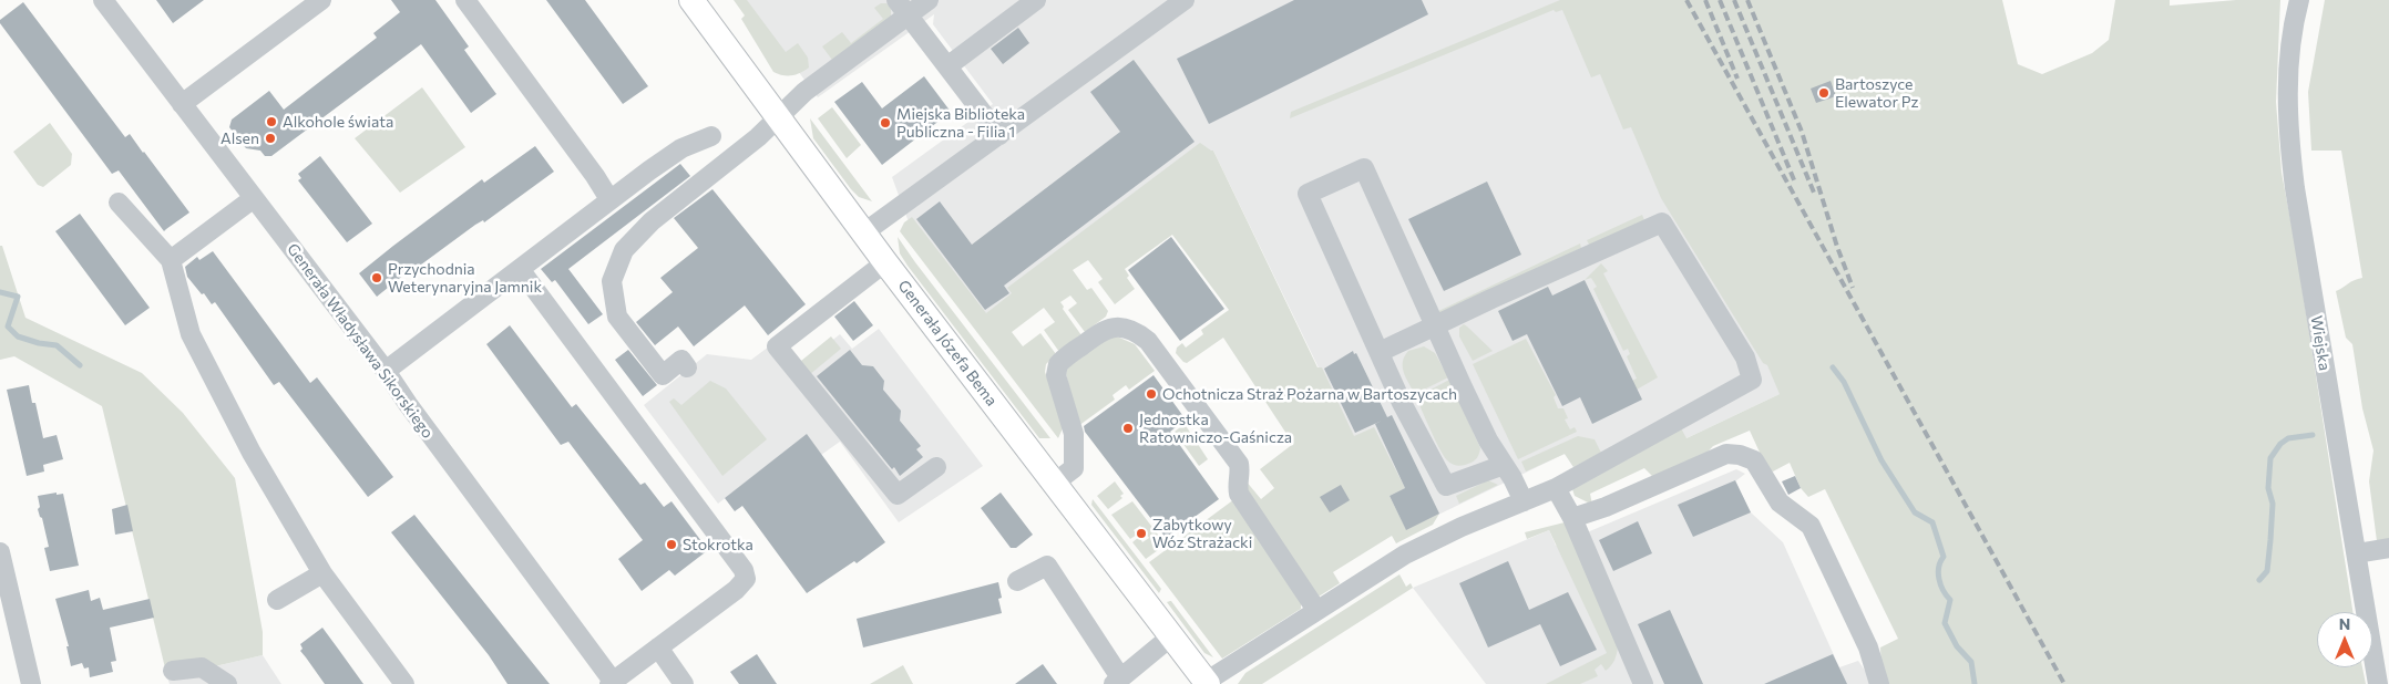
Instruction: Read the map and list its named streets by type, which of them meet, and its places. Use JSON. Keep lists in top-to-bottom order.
{
  "streets": {
    "main road": ["Generała Józefa Bema"],
    "street": ["Generała Władysława Sikorskiego", "Wiejska"]
  },
  "places": [
    "Bartoszyce Elewator Pz",
    "Alkohole świata",
    "Miejska Biblioteka Publiczna - Filia 1",
    "Alsen",
    "Przychodnia Weterynaryjna Jamnik",
    "Ochotnicza Straż Pożarna w Bartoszycach",
    "Jednostka Ratowniczo-Gaśnicza",
    "Zabytkowy Wóz Strażacki",
    "Stokrotka"
  ],
  "north": "top"
}
